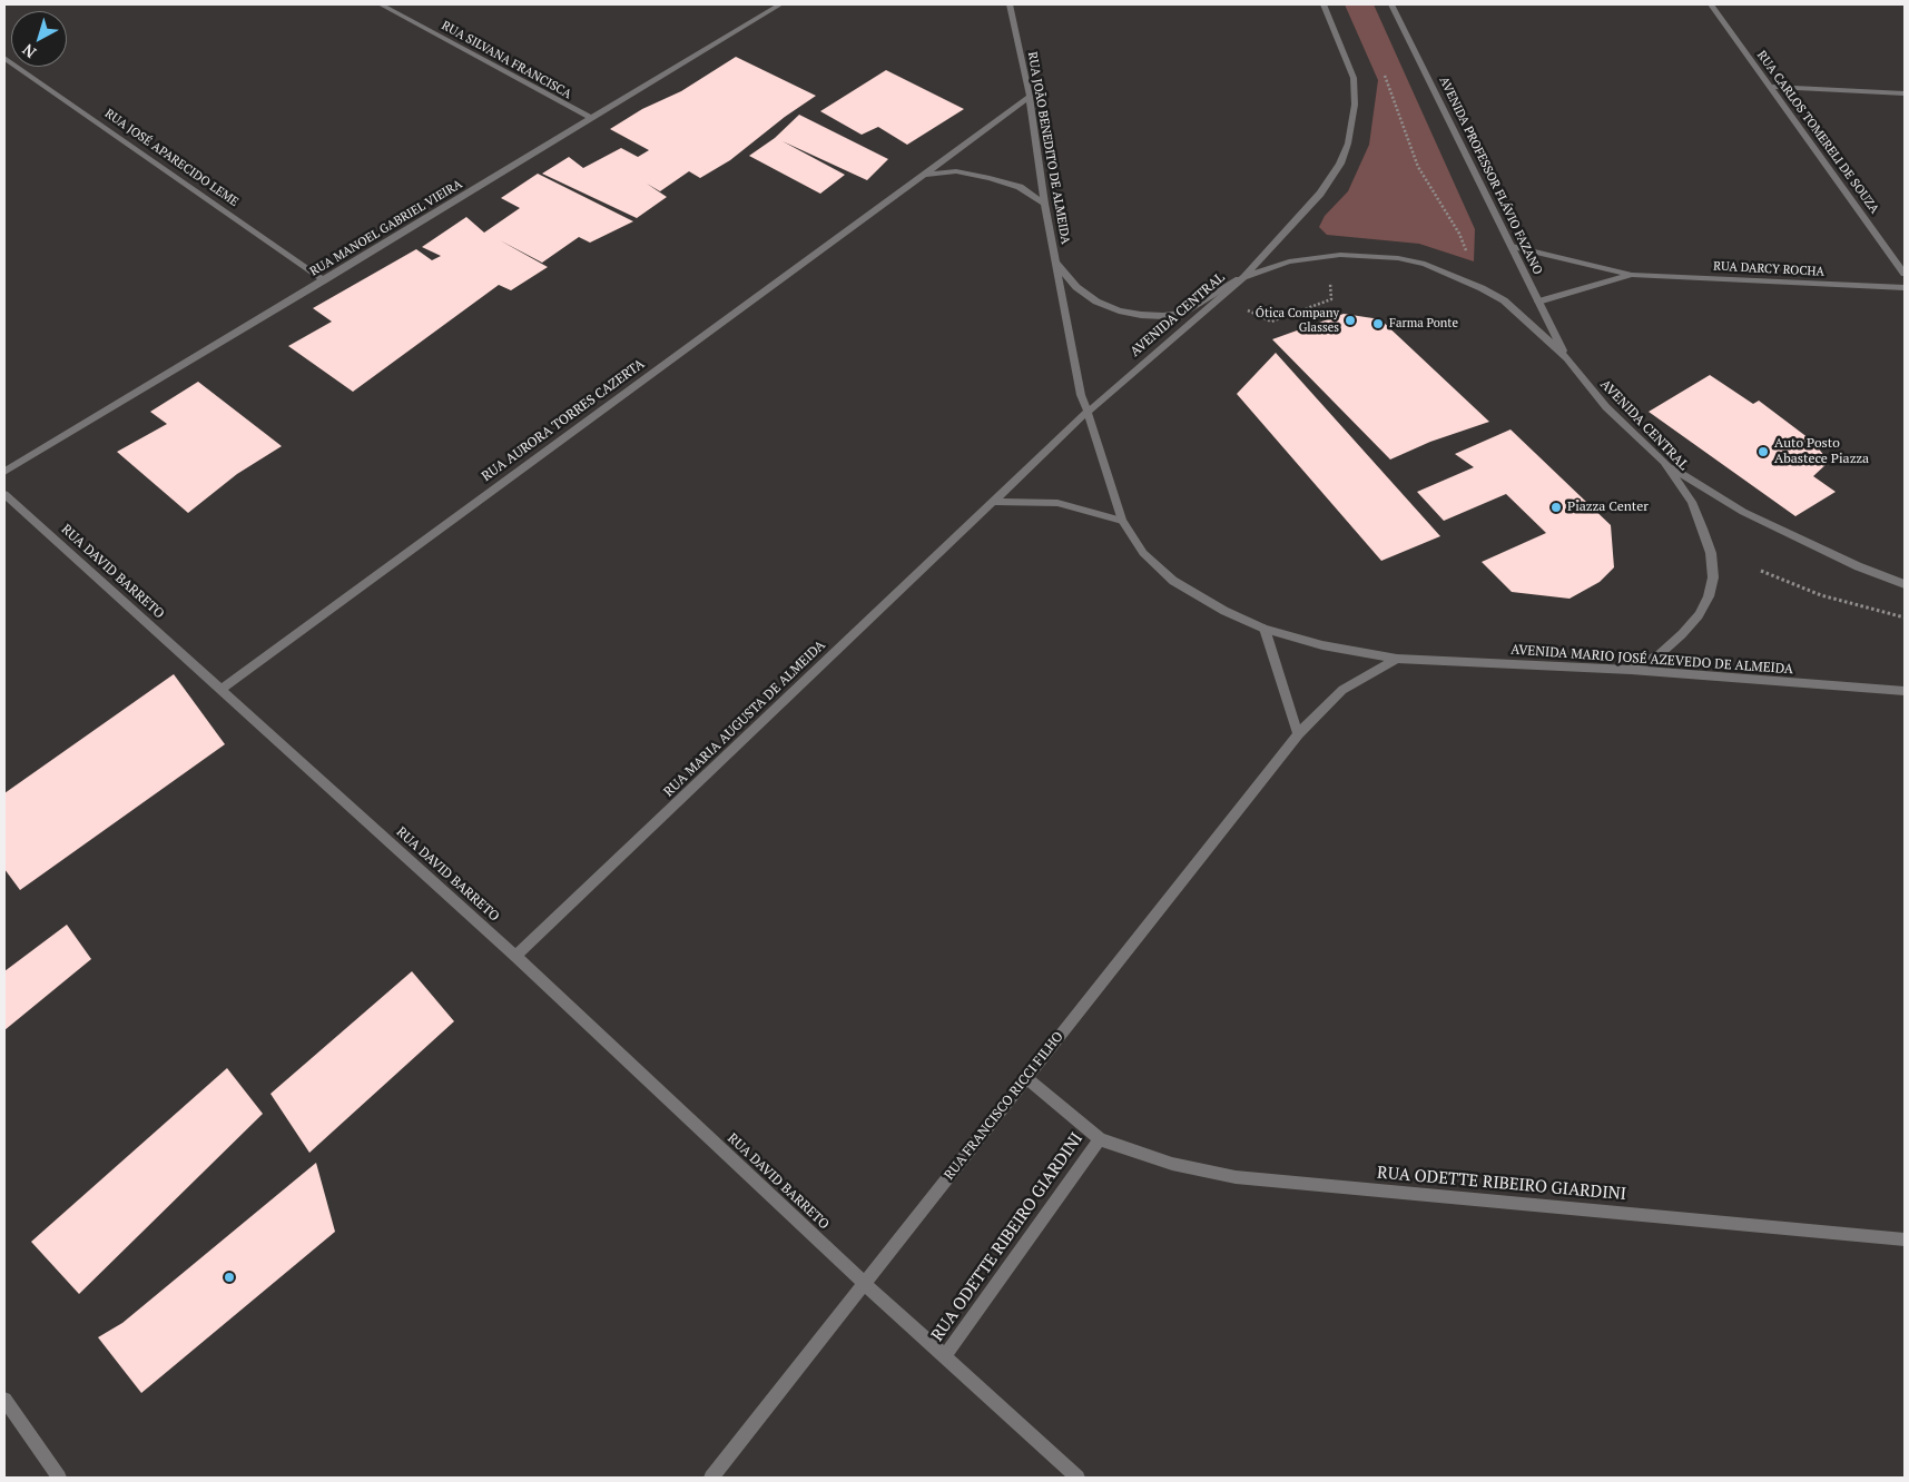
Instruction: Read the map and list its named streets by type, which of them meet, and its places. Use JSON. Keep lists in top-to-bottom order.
{
  "streets": {
    "street": [
      "RUA SILVANA FRANCISCA",
      "RUA CARLOS TOMERELI DE SOUZA",
      "RUA JOÃO BENEDITO DE ALMEIDA",
      "RUA JOSÉ APARECIDO LEME",
      "AVENIDA PROFESSOR FLÁVIO FAZANO",
      "RUA MANOEL GABRIEL VIEIRA",
      "RUA DARCY ROCHA",
      "AVENIDA CENTRAL",
      "RUA AURORA TORRES CAZERTA",
      "RUA DAVID BARRETO",
      "AVENIDA MARIO JOSÉ AZEVEDO DE ALMEIDA",
      "RUA MARIA AUGUSTA DE ALMEIDA",
      "RUA FRANCISCO RICCI FILHO",
      "RUA ODETTE RIBEIRO GIARDINI"
    ]
  },
  "crossings": [
    ["RUA SILVANA FRANCISCA", "RUA MANOEL GABRIEL VIEIRA"],
    ["RUA JOÃO BENEDITO DE ALMEIDA", "AVENIDA CENTRAL"],
    ["RUA JOÃO BENEDITO DE ALMEIDA", "RUA AURORA TORRES CAZERTA"],
    ["RUA JOÃO BENEDITO DE ALMEIDA", "RUA MARIA AUGUSTA DE ALMEIDA"],
    ["RUA JOSÉ APARECIDO LEME", "RUA MANOEL GABRIEL VIEIRA"],
    ["AVENIDA PROFESSOR FLÁVIO FAZANO", "RUA DARCY ROCHA"],
    ["AVENIDA PROFESSOR FLÁVIO FAZANO", "AVENIDA CENTRAL"],
    ["AVENIDA CENTRAL", "AVENIDA MARIO JOSÉ AZEVEDO DE ALMEIDA"],
    ["AVENIDA CENTRAL", "RUA MARIA AUGUSTA DE ALMEIDA"],
    ["RUA AURORA TORRES CAZERTA", "RUA DAVID BARRETO"],
    ["RUA DAVID BARRETO", "RUA MARIA AUGUSTA DE ALMEIDA"],
    ["RUA DAVID BARRETO", "RUA FRANCISCO RICCI FILHO"],
    ["RUA DAVID BARRETO", "RUA ODETTE RIBEIRO GIARDINI"],
    ["AVENIDA MARIO JOSÉ AZEVEDO DE ALMEIDA", "RUA FRANCISCO RICCI FILHO"],
    ["RUA FRANCISCO RICCI FILHO", "RUA ODETTE RIBEIRO GIARDINI"]
  ],
  "places": [
    "Ótica Company Glasses",
    "Farma Ponte",
    "Auto Posto Abastece Piazza",
    "Piazza Center",
    "ㅤ"
  ],
  "north": "bottom left"
}
